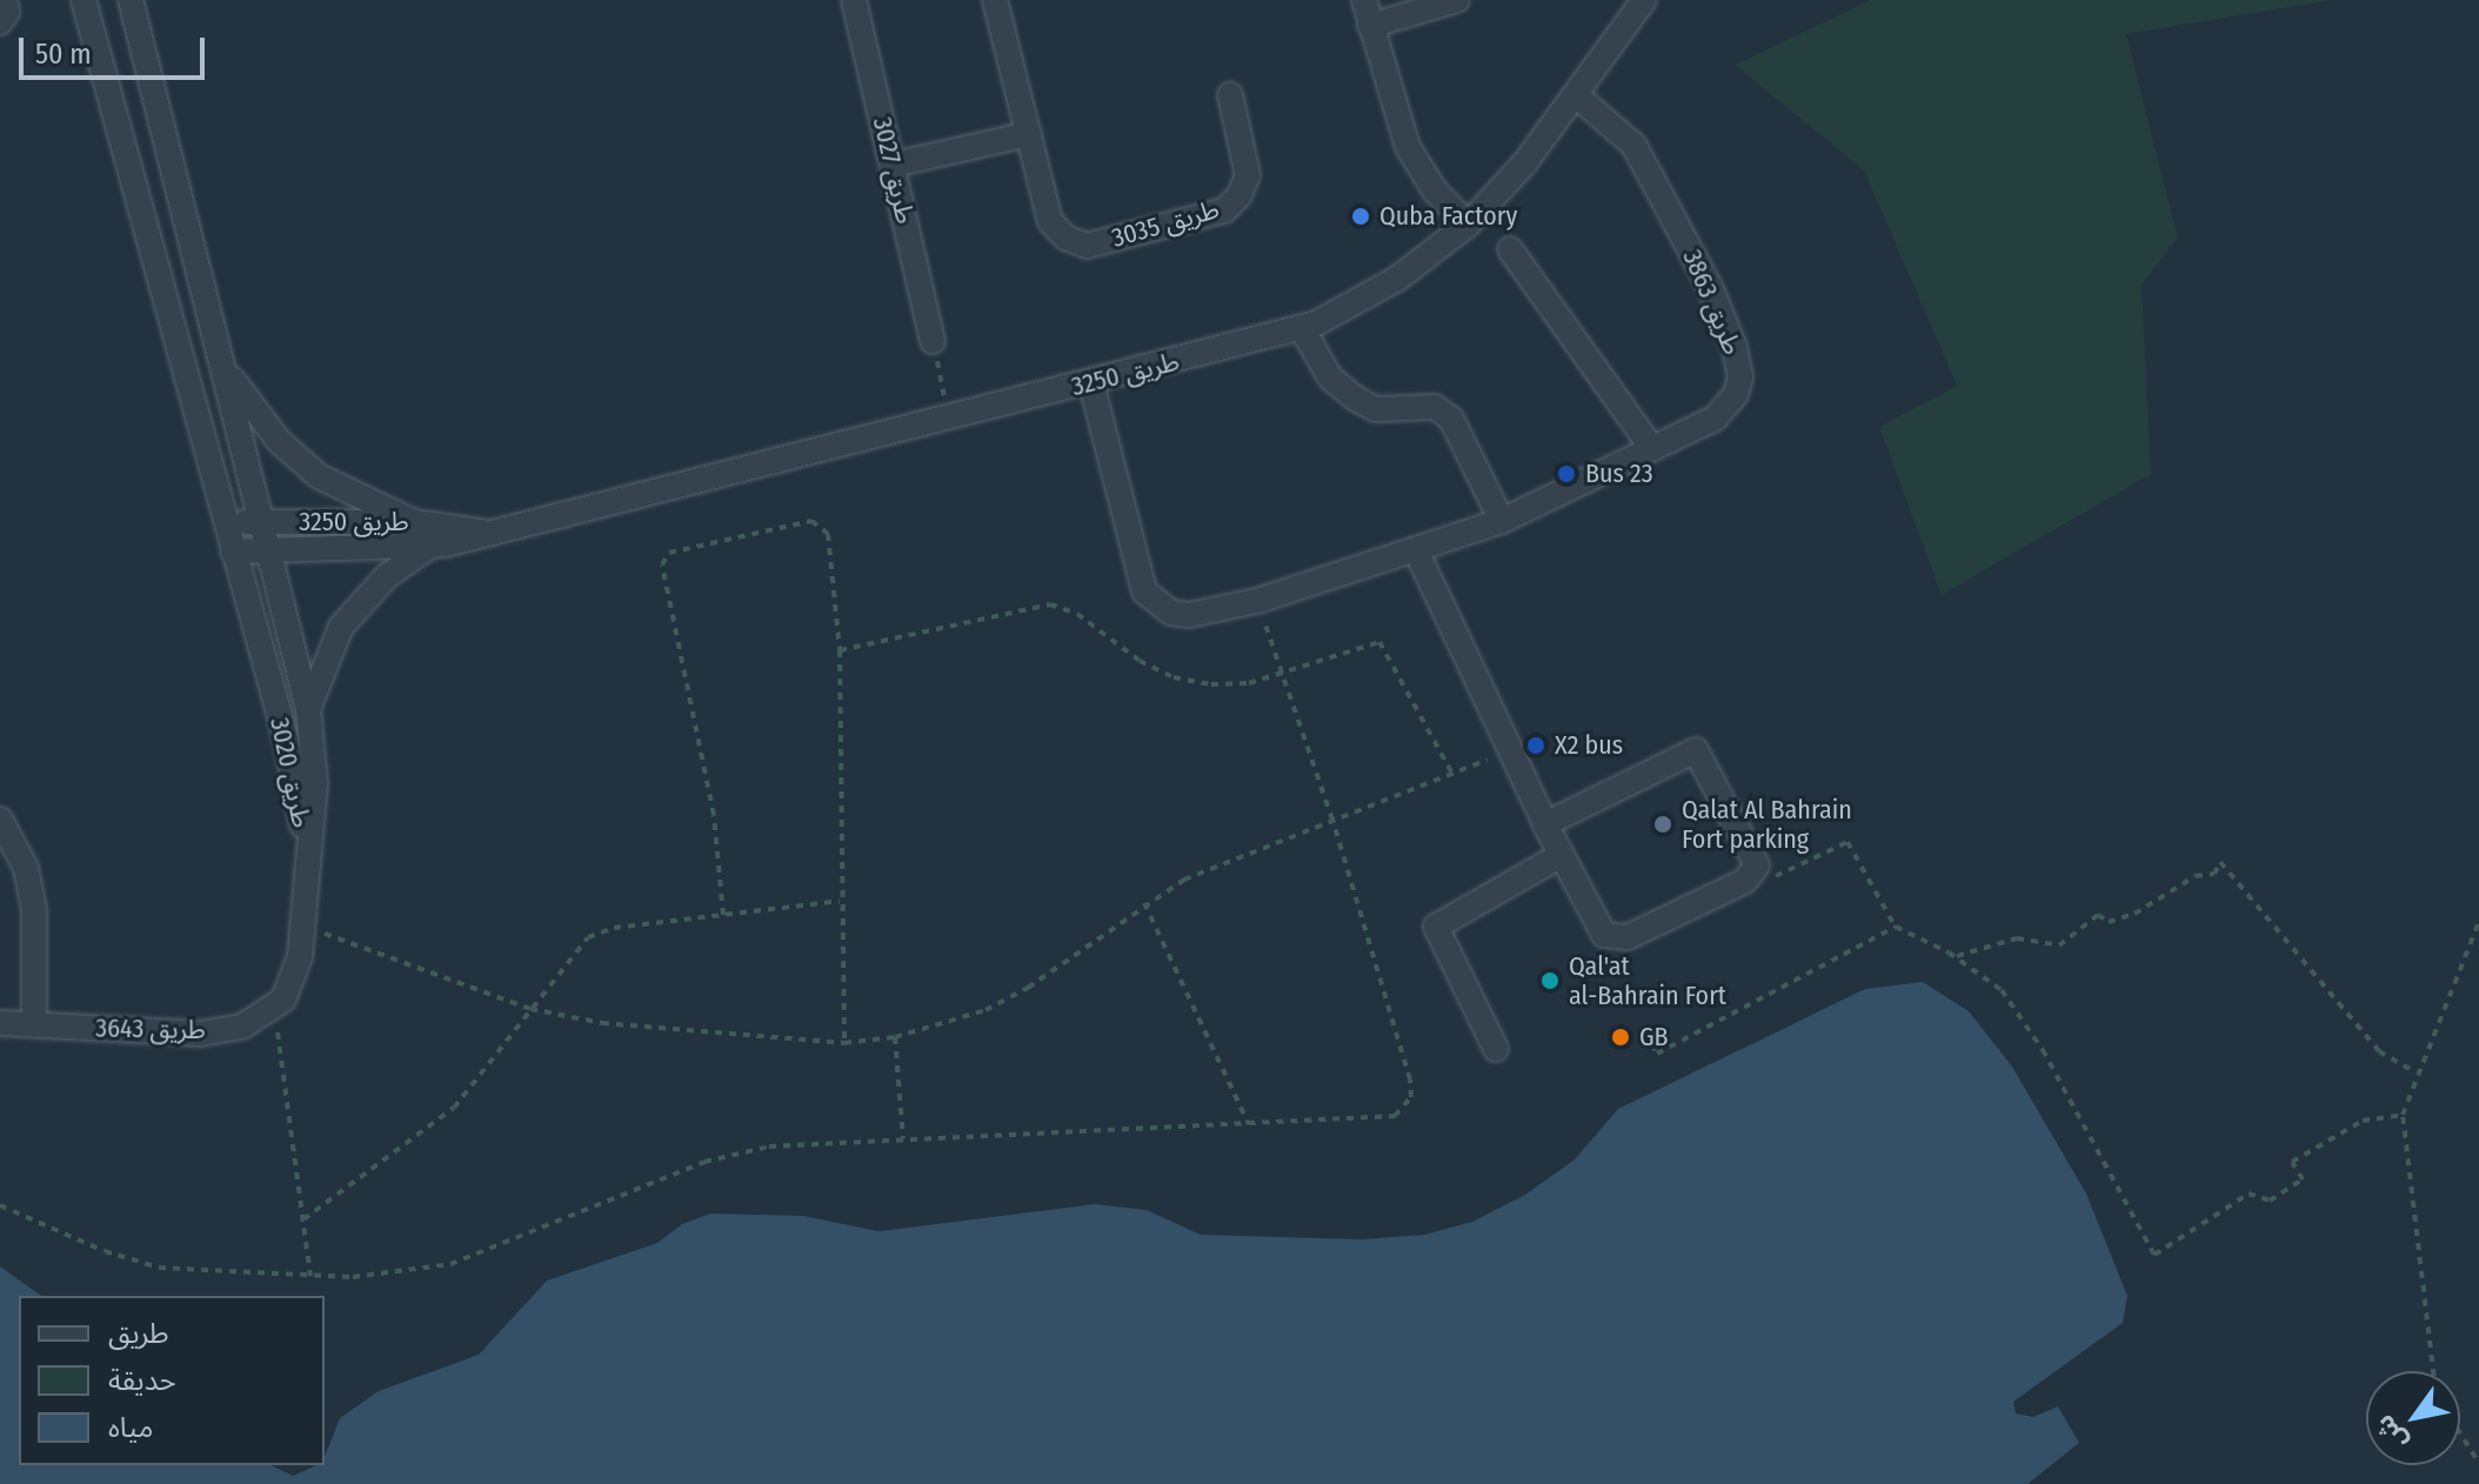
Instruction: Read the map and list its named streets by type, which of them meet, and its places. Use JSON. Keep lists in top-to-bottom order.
{
  "streets": {
    "street": [
      "طريق 3027",
      "طريق 3035",
      "طريق 3863",
      "طريق 3250",
      "طريق 3020",
      "طريق 3643"
    ]
  },
  "crossings": [
    ["طريق 3863", "طريق 3250"],
    ["طريق 3250", "طريق 3020"]
  ],
  "places": [
    "Quba Factory",
    "Bus 23",
    "X2 bus",
    "Qalat Al Bahrain Fort parking",
    "Qal'at al-Bahrain Fort",
    "GB"
  ],
  "legend": ["طريق", "حديقة", "مياه"],
  "scale_bar": "50 m",
  "north": "bottom left"
}
